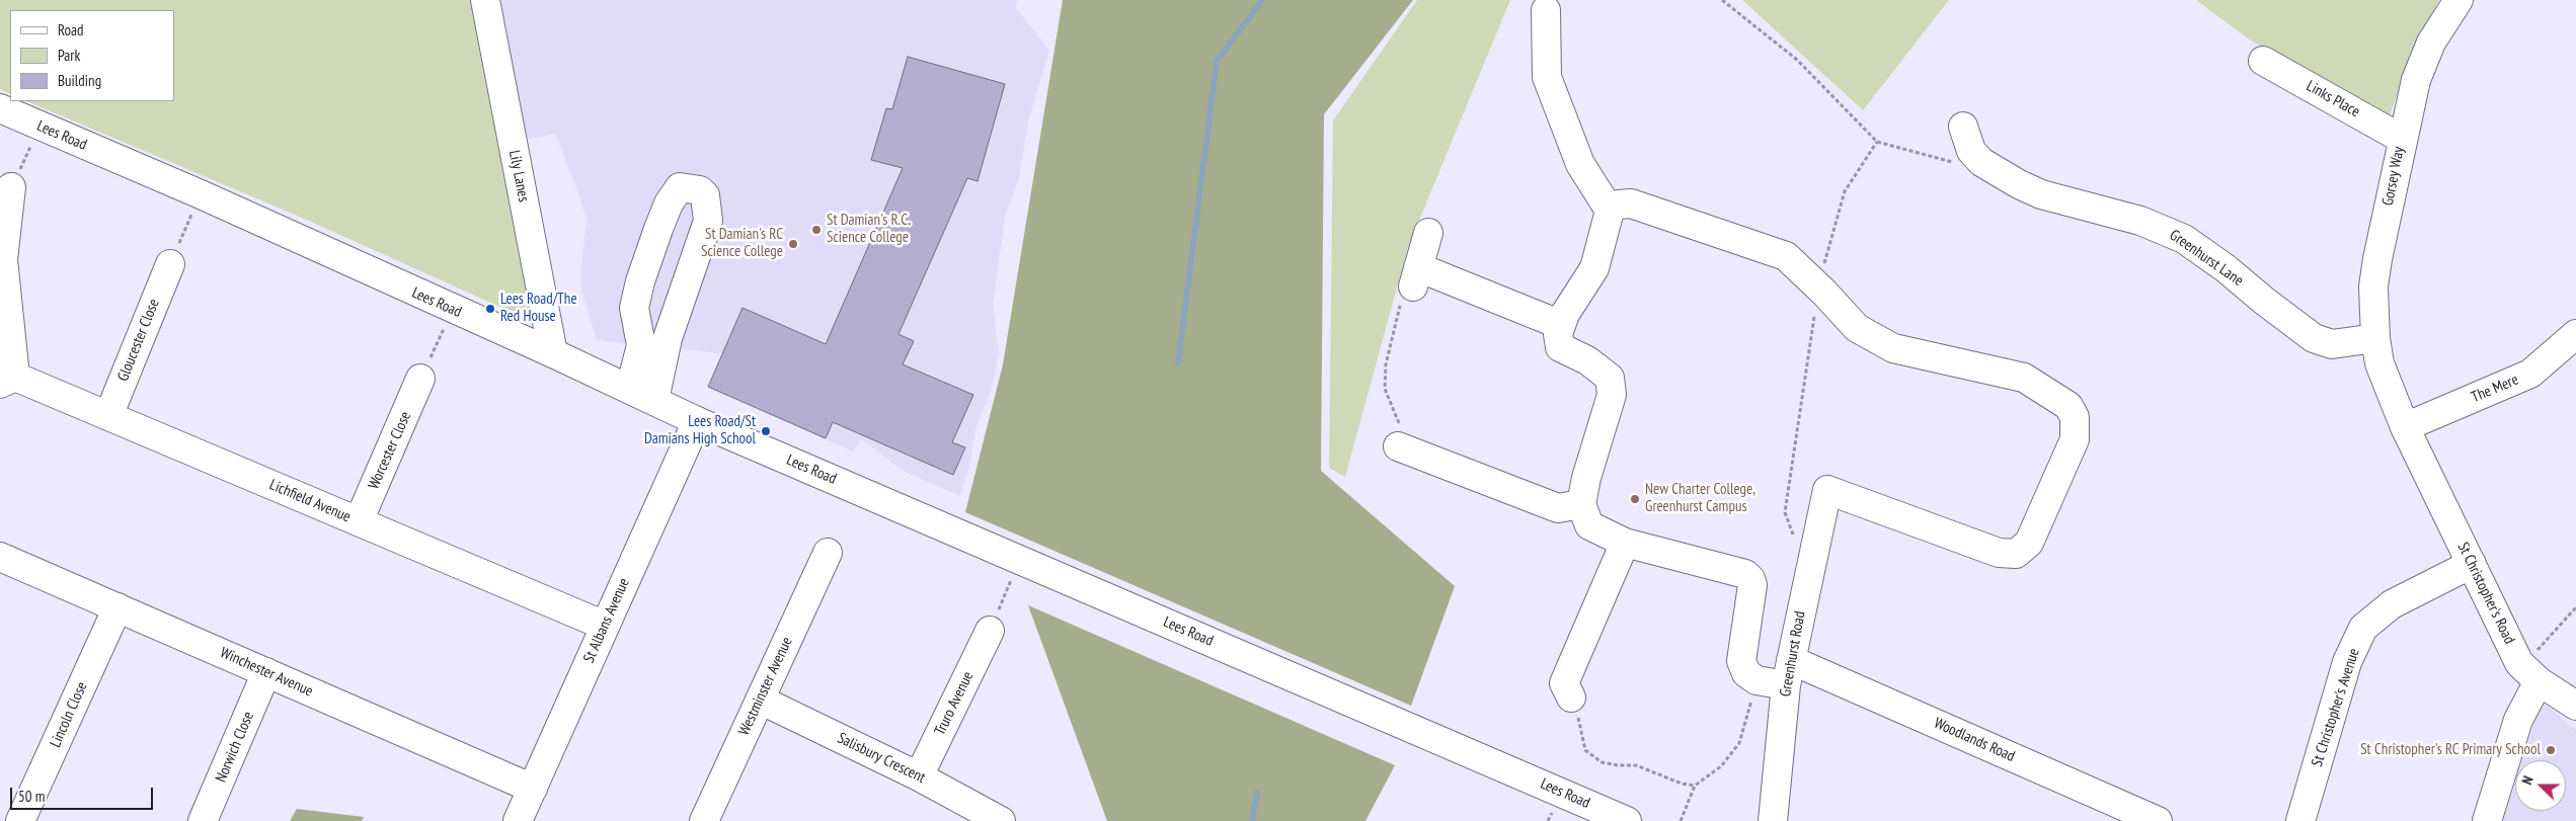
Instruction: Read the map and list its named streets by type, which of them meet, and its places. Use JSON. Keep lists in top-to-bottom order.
{
  "streets": {
    "street": [
      "Links Place",
      "Lees Road",
      "Lily Lanes",
      "Gorsey Way",
      "Greenhurst Lane",
      "Gloucester Close",
      "The Mere",
      "Worcester Close",
      "Lichfield Avenue",
      "St Christopher's Road",
      "St Albans Avenue",
      "Greenhurst Road",
      "Winchester Avenue",
      "Westminster Avenue",
      "Truro Avenue",
      "St Christopher's Avenue",
      "Lincoln Close",
      "Woodlands Road",
      "Norwich Close",
      "Salisbury Crescent"
    ]
  },
  "crossings": [
    ["Links Place", "Gorsey Way"],
    ["Lees Road", "Lily Lanes"],
    ["Lees Road", "St Albans Avenue"],
    ["Gorsey Way", "Greenhurst Lane"],
    ["Gorsey Way", "St Christopher's Road"],
    ["Greenhurst Lane", "St Christopher's Road"],
    ["Gloucester Close", "Lichfield Avenue"],
    ["The Mere", "St Christopher's Road"],
    ["Worcester Close", "Lichfield Avenue"],
    ["Lichfield Avenue", "St Albans Avenue"],
    ["St Christopher's Road", "St Christopher's Avenue"],
    ["St Albans Avenue", "Winchester Avenue"],
    ["Greenhurst Road", "Woodlands Road"],
    ["Winchester Avenue", "Lincoln Close"],
    ["Winchester Avenue", "Norwich Close"],
    ["Westminster Avenue", "Salisbury Crescent"],
    ["Truro Avenue", "Salisbury Crescent"]
  ],
  "places": [
    "St Damian's R.C. Science College",
    "St Damian's RC Science College",
    "Lees Road/The Red House",
    "Lees Road/St Damians High School",
    "New Charter College, Greenhurst Campus",
    "St Christopher's RC Primary School"
  ],
  "legend": ["Road", "Park", "Building"],
  "scale_bar": "50 m",
  "north": "left"
}
